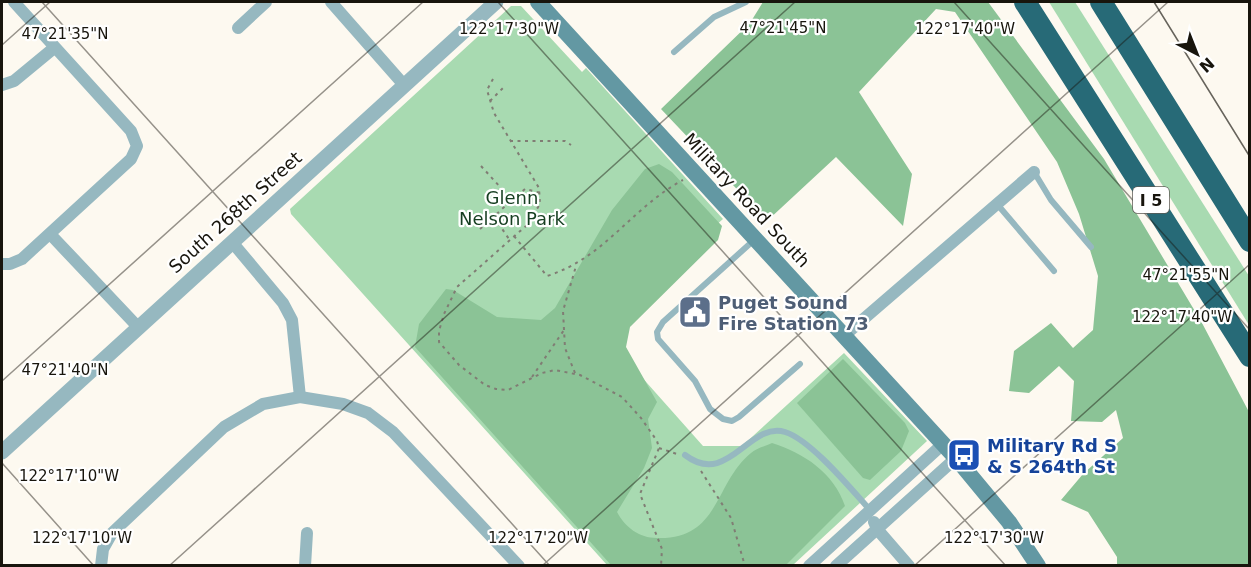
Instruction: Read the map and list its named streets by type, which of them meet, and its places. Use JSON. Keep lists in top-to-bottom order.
{
  "streets": {
    "highway": ["I 5"],
    "main road": ["Military Road South"],
    "street": ["South 268th Street"]
  },
  "parks": ["Glenn Nelson Park"],
  "places": {
    "public building": ["Puget Sound Fire Station 73"],
    "bus stop": ["Military Rd S & S 264th St"]
  },
  "north": "bottom right",
  "coordinates": [
    "47°21'45\"N",
    "122°17'30\"W",
    "122°17'40\"W",
    "47°21'35\"N",
    "47°21'55\"N",
    "47°21'40\"N",
    "122°17'10\"W",
    "122°17'20\"W"
  ]
}
